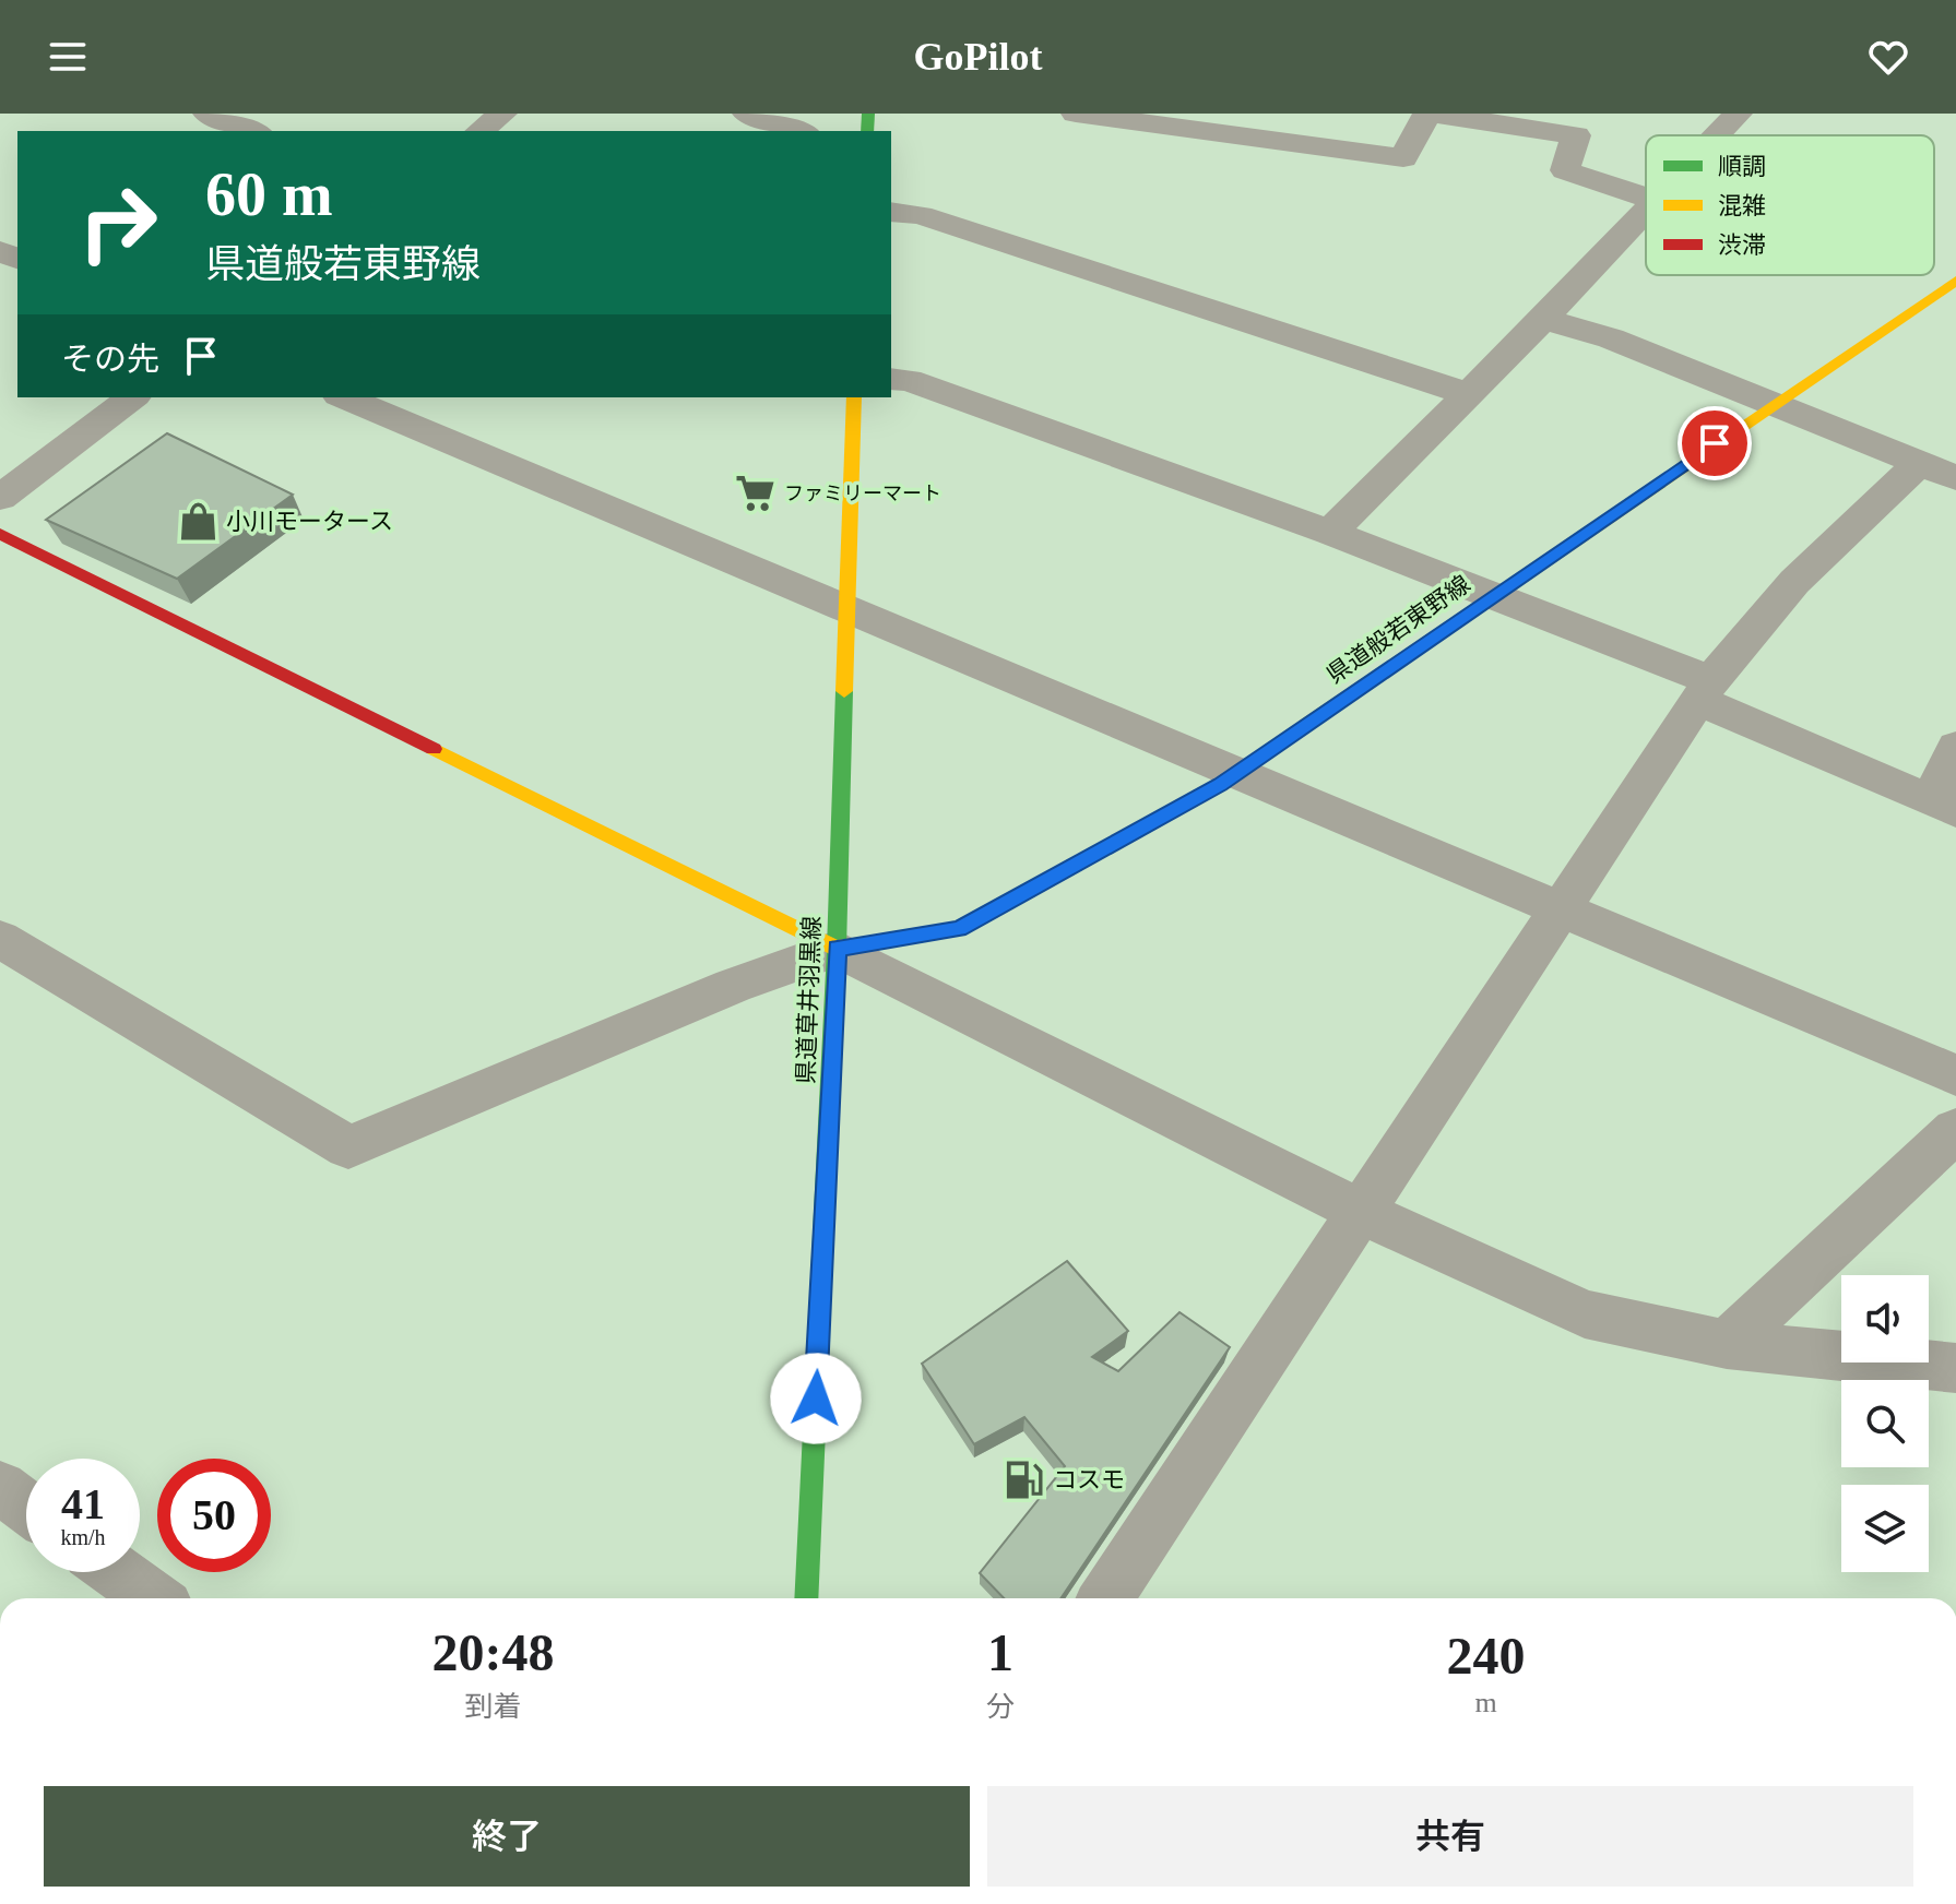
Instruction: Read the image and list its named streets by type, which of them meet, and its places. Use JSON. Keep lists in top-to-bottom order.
{
  "streets": {
    "main road": ["県道般若東野線", "県道草井羽黒線"]
  },
  "crossings": [
    ["県道般若東野線", "県道草井羽黒線"]
  ],
  "places": {
    "supermarket": ["ファミリーマート"],
    "shop": ["小川モータース"],
    "fuel station": ["コスモ"]
  },
  "legend": ["順調", "混雑", "渋滞"],
  "page": {
    "header": "GoPilot",
    "turn": ["60 m", "県道般若東野線"],
    "then": "その先",
    "speed": "41 km/h",
    "limit": "50",
    "eta": [
      "20:48",
      "到着",
      "1",
      "分",
      "240",
      "m"
    ],
    "buttons": ["終了", "共有"]
  }
}
